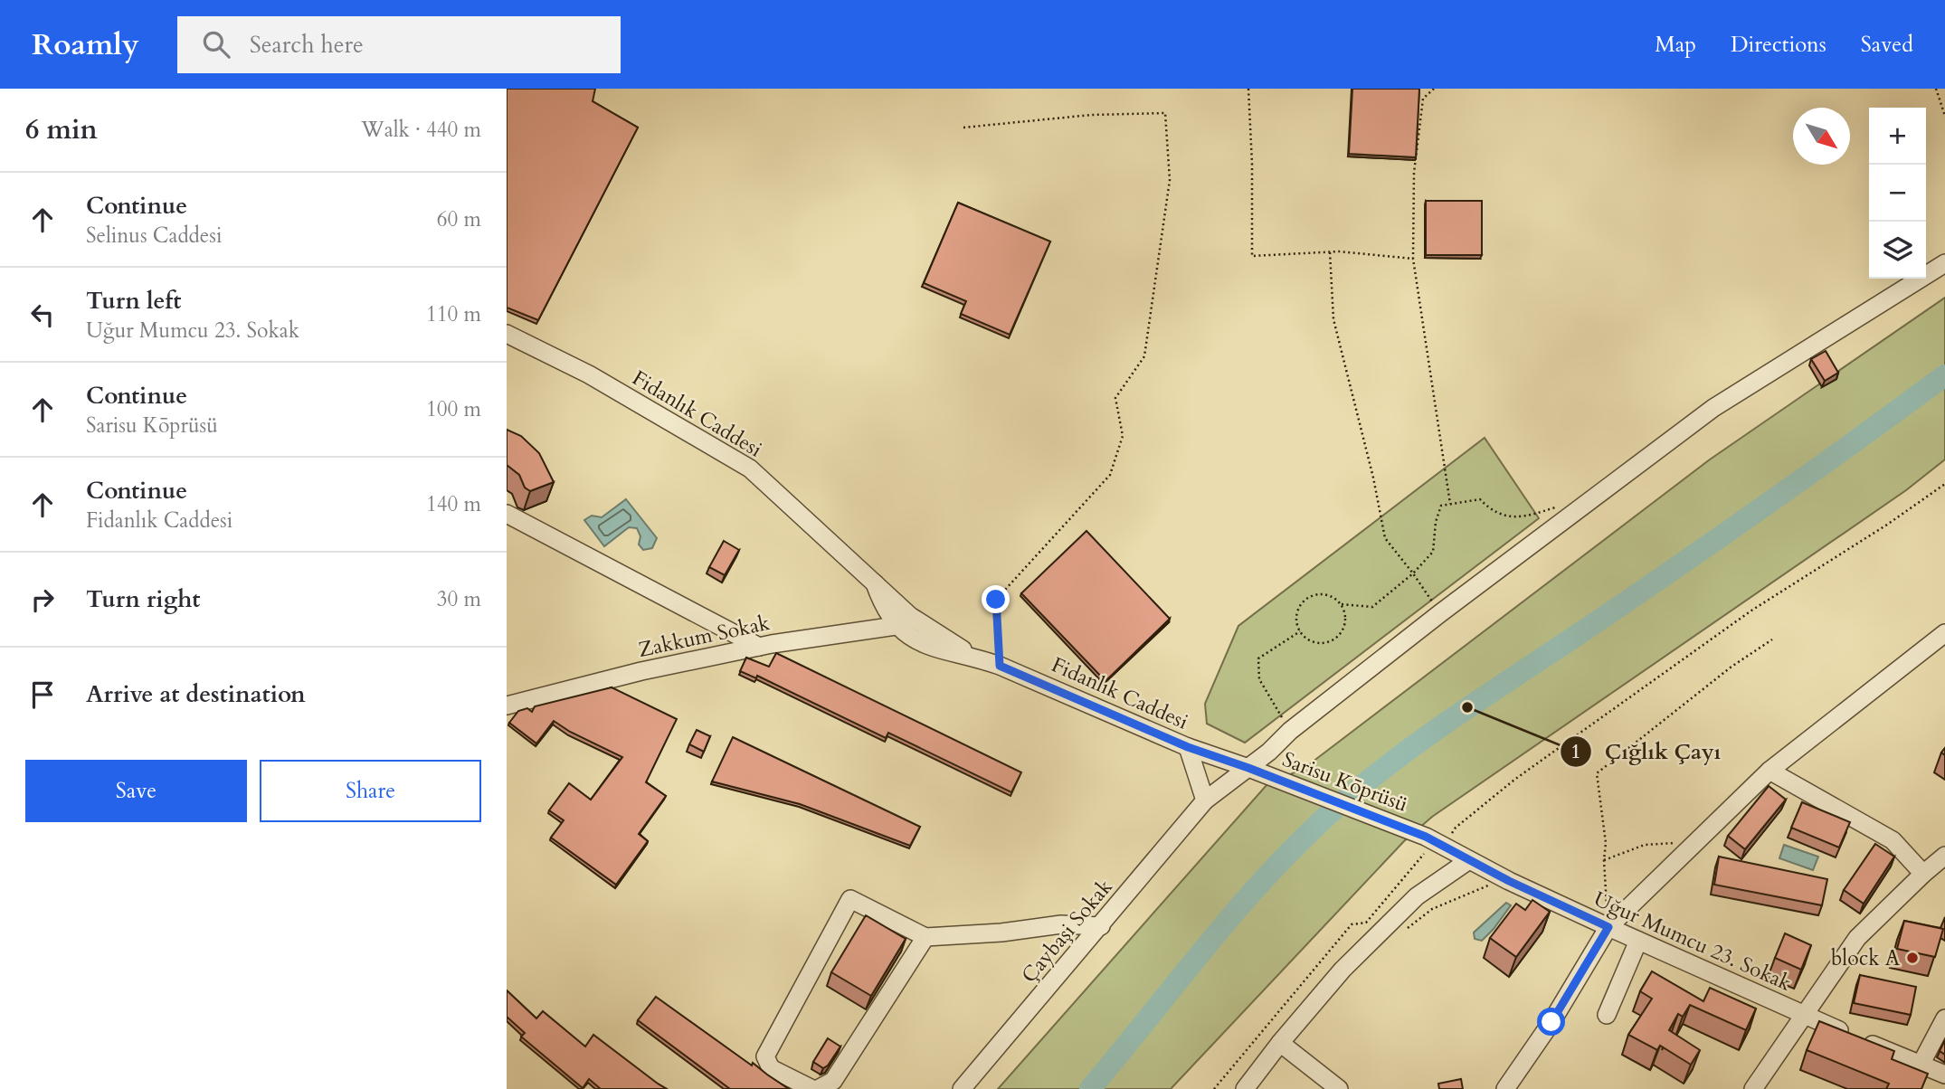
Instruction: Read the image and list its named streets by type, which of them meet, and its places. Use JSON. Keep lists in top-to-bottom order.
{
  "streets": {
    "street": [
      "Fidanlık Caddesi",
      "Zakkum Sokak",
      "Sarisu Kōprüsü",
      "Çaybaşi Sokak",
      "Uğur Mumcu 23. Sokak"
    ]
  },
  "crossings": [
    ["Fidanlık Caddesi", "Zakkum Sokak"],
    ["Fidanlık Caddesi", "Sarisu Kōprüsü"],
    ["Fidanlık Caddesi", "Çaybaşi Sokak"],
    ["Sarisu Kōprüsü", "Çaybaşi Sokak"],
    ["Sarisu Kōprüsü", "Uğur Mumcu 23. Sokak"]
  ],
  "places": ["Çığlık Çayı", "block A"],
  "north": "bottom right",
  "page": {
    "header": "Roamly",
    "search": "Search here",
    "nav": ["Map", "Directions", "Saved"],
    "heading": ["6 min", "Walk · 440 m"],
    "map_buttons": ["+", "−"],
    "list": [
      ["Continue", "Selinus Caddesi", "60 m"],
      ["Turn left", "Uğur Mumcu 23. Sokak", "110 m"],
      ["Continue", "Sarisu Kōprüsü", "100 m"],
      ["Continue", "Fidanlık Caddesi", "140 m"],
      ["Turn right", "30 m"],
      "Arrive at destination"
    ],
    "buttons": ["Save", "Share"]
  }
}
